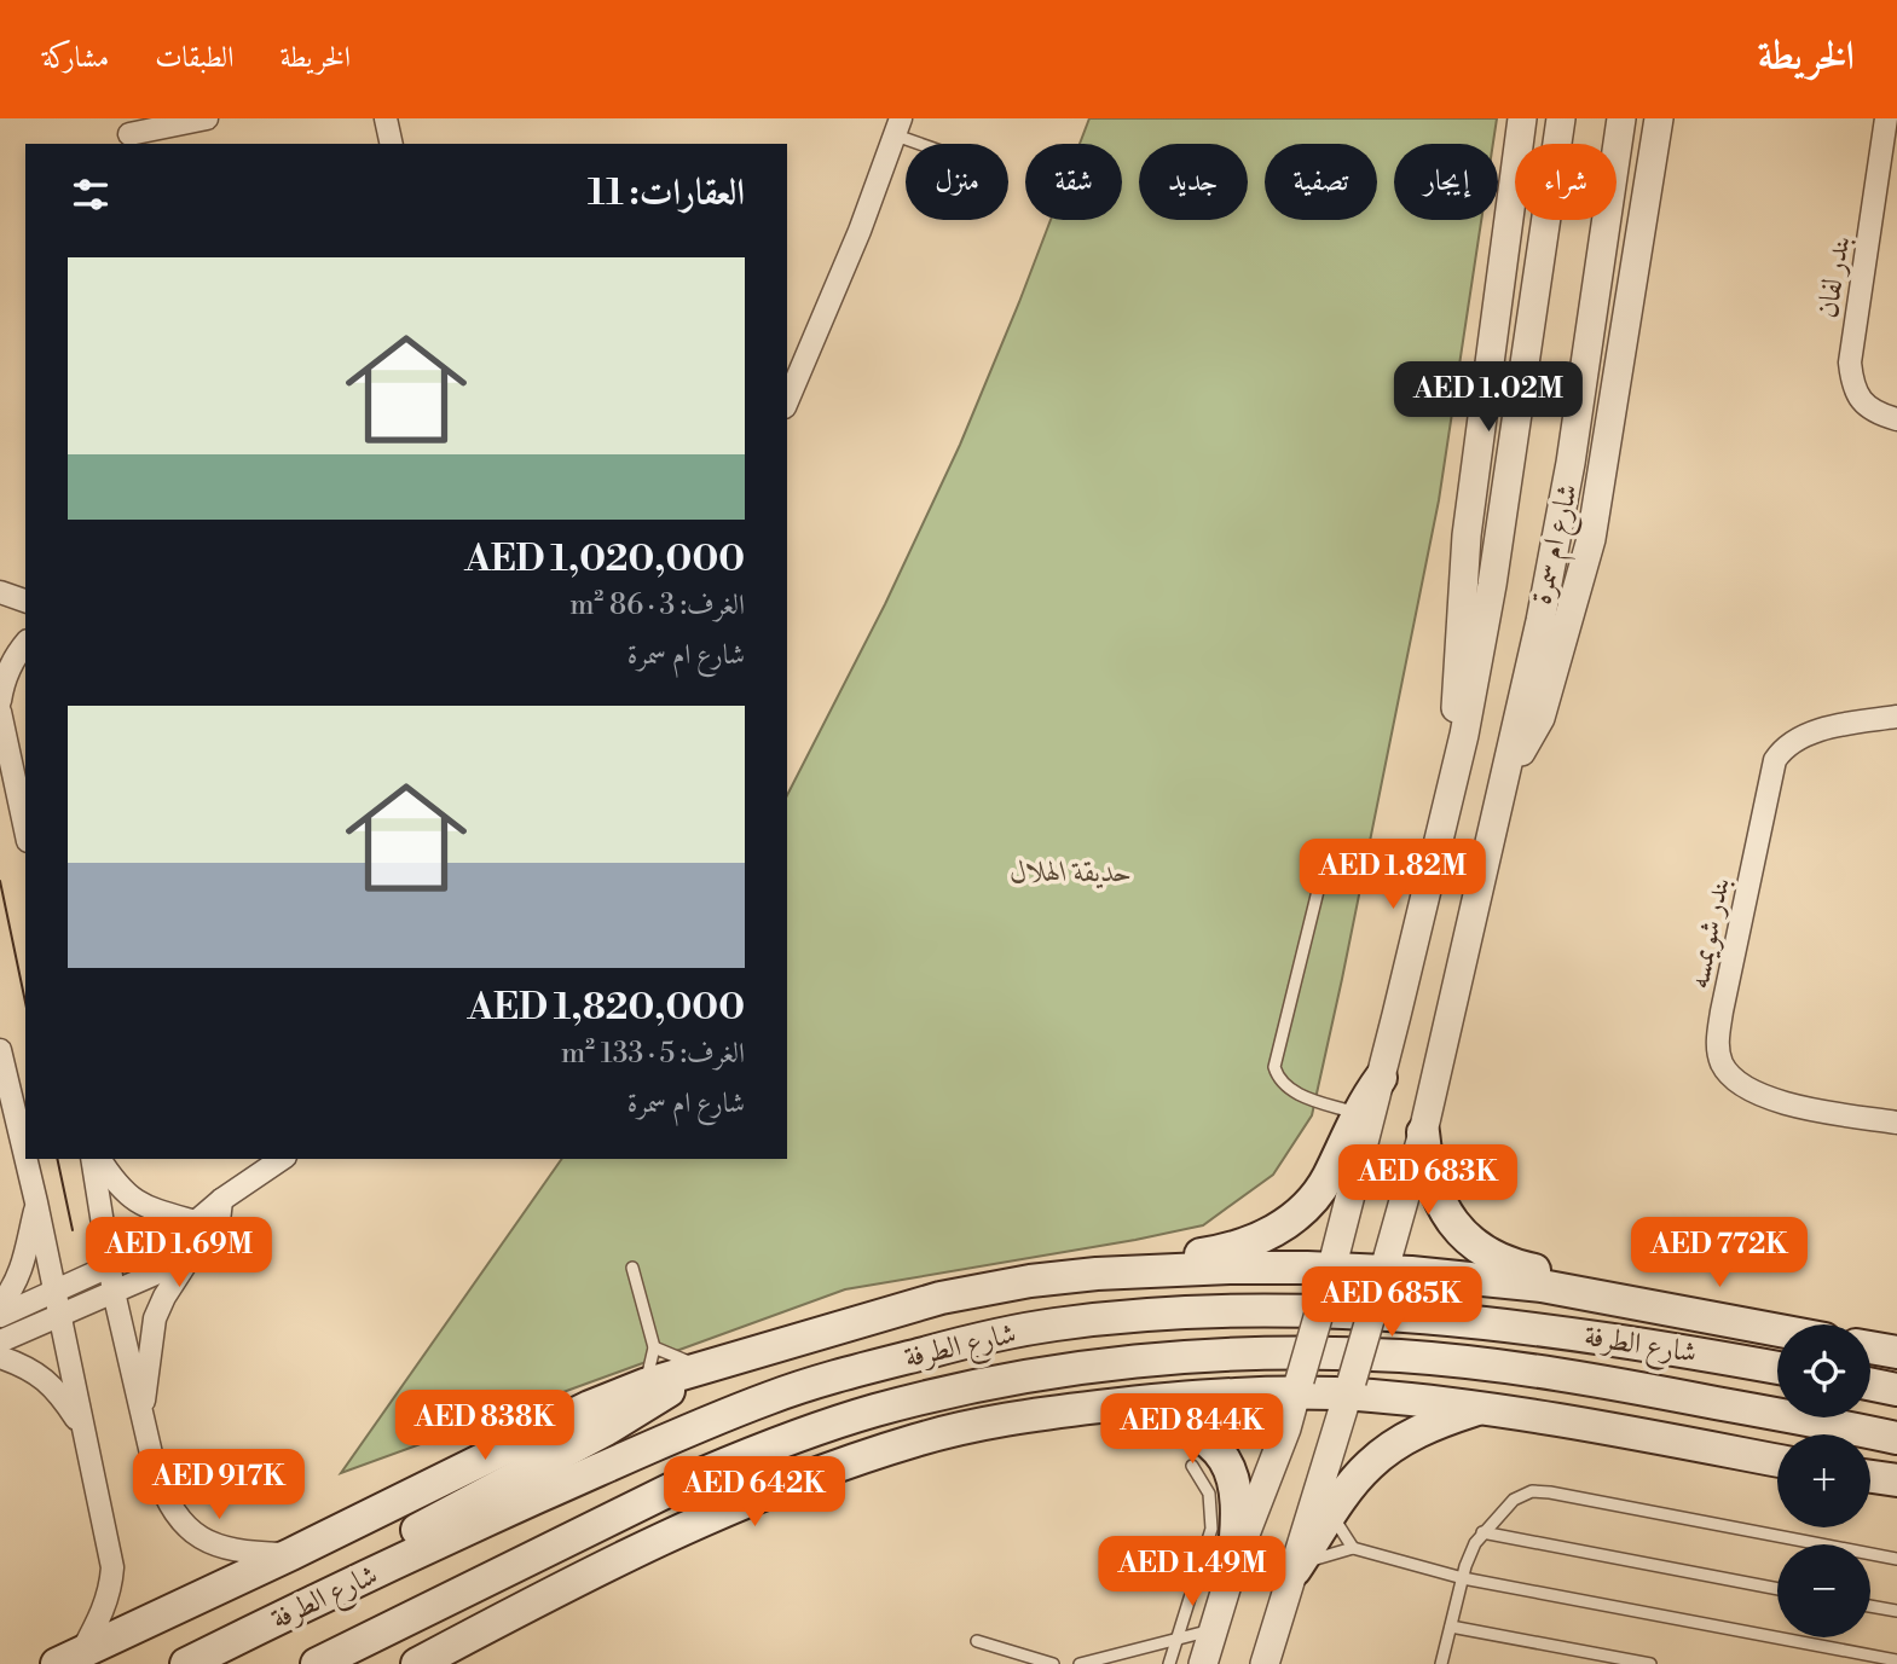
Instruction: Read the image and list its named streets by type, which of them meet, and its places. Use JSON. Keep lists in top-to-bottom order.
{
  "streets": {
    "main road": ["شارع الطرفة"],
    "street": ["بندر لفان", "شارع ام سمرة", "بندر شويمسه"]
  },
  "parks": ["حديقة الهلال"],
  "page": {
    "header": "الخريطة",
    "nav": ["الخريطة", "الطبقات", "مشاركة"],
    "chip": [
      "شراء",
      "إيجار",
      "تصفية",
      "جديد",
      "شقة",
      "منزل"
    ],
    "heading": "العقارات: 11",
    "list": [
      {
        "name": "AED 1,020,000",
        "note": "الغرف: 3 · 86 m² · شارع ام سمرة"
      },
      {
        "name": "AED 1,820,000",
        "note": "الغرف: 5 · 133 m² · شارع ام سمرة"
      }
    ],
    "price": [
      "AED 1.02M",
      "AED 1.82M",
      "AED 683K",
      "AED 1.69M",
      "AED 772K",
      "AED 685K",
      "AED 838K",
      "AED 844K",
      "AED 917K",
      "AED 642K",
      "AED 1.49M"
    ],
    "map_buttons": ["+", "−"]
  }
}
